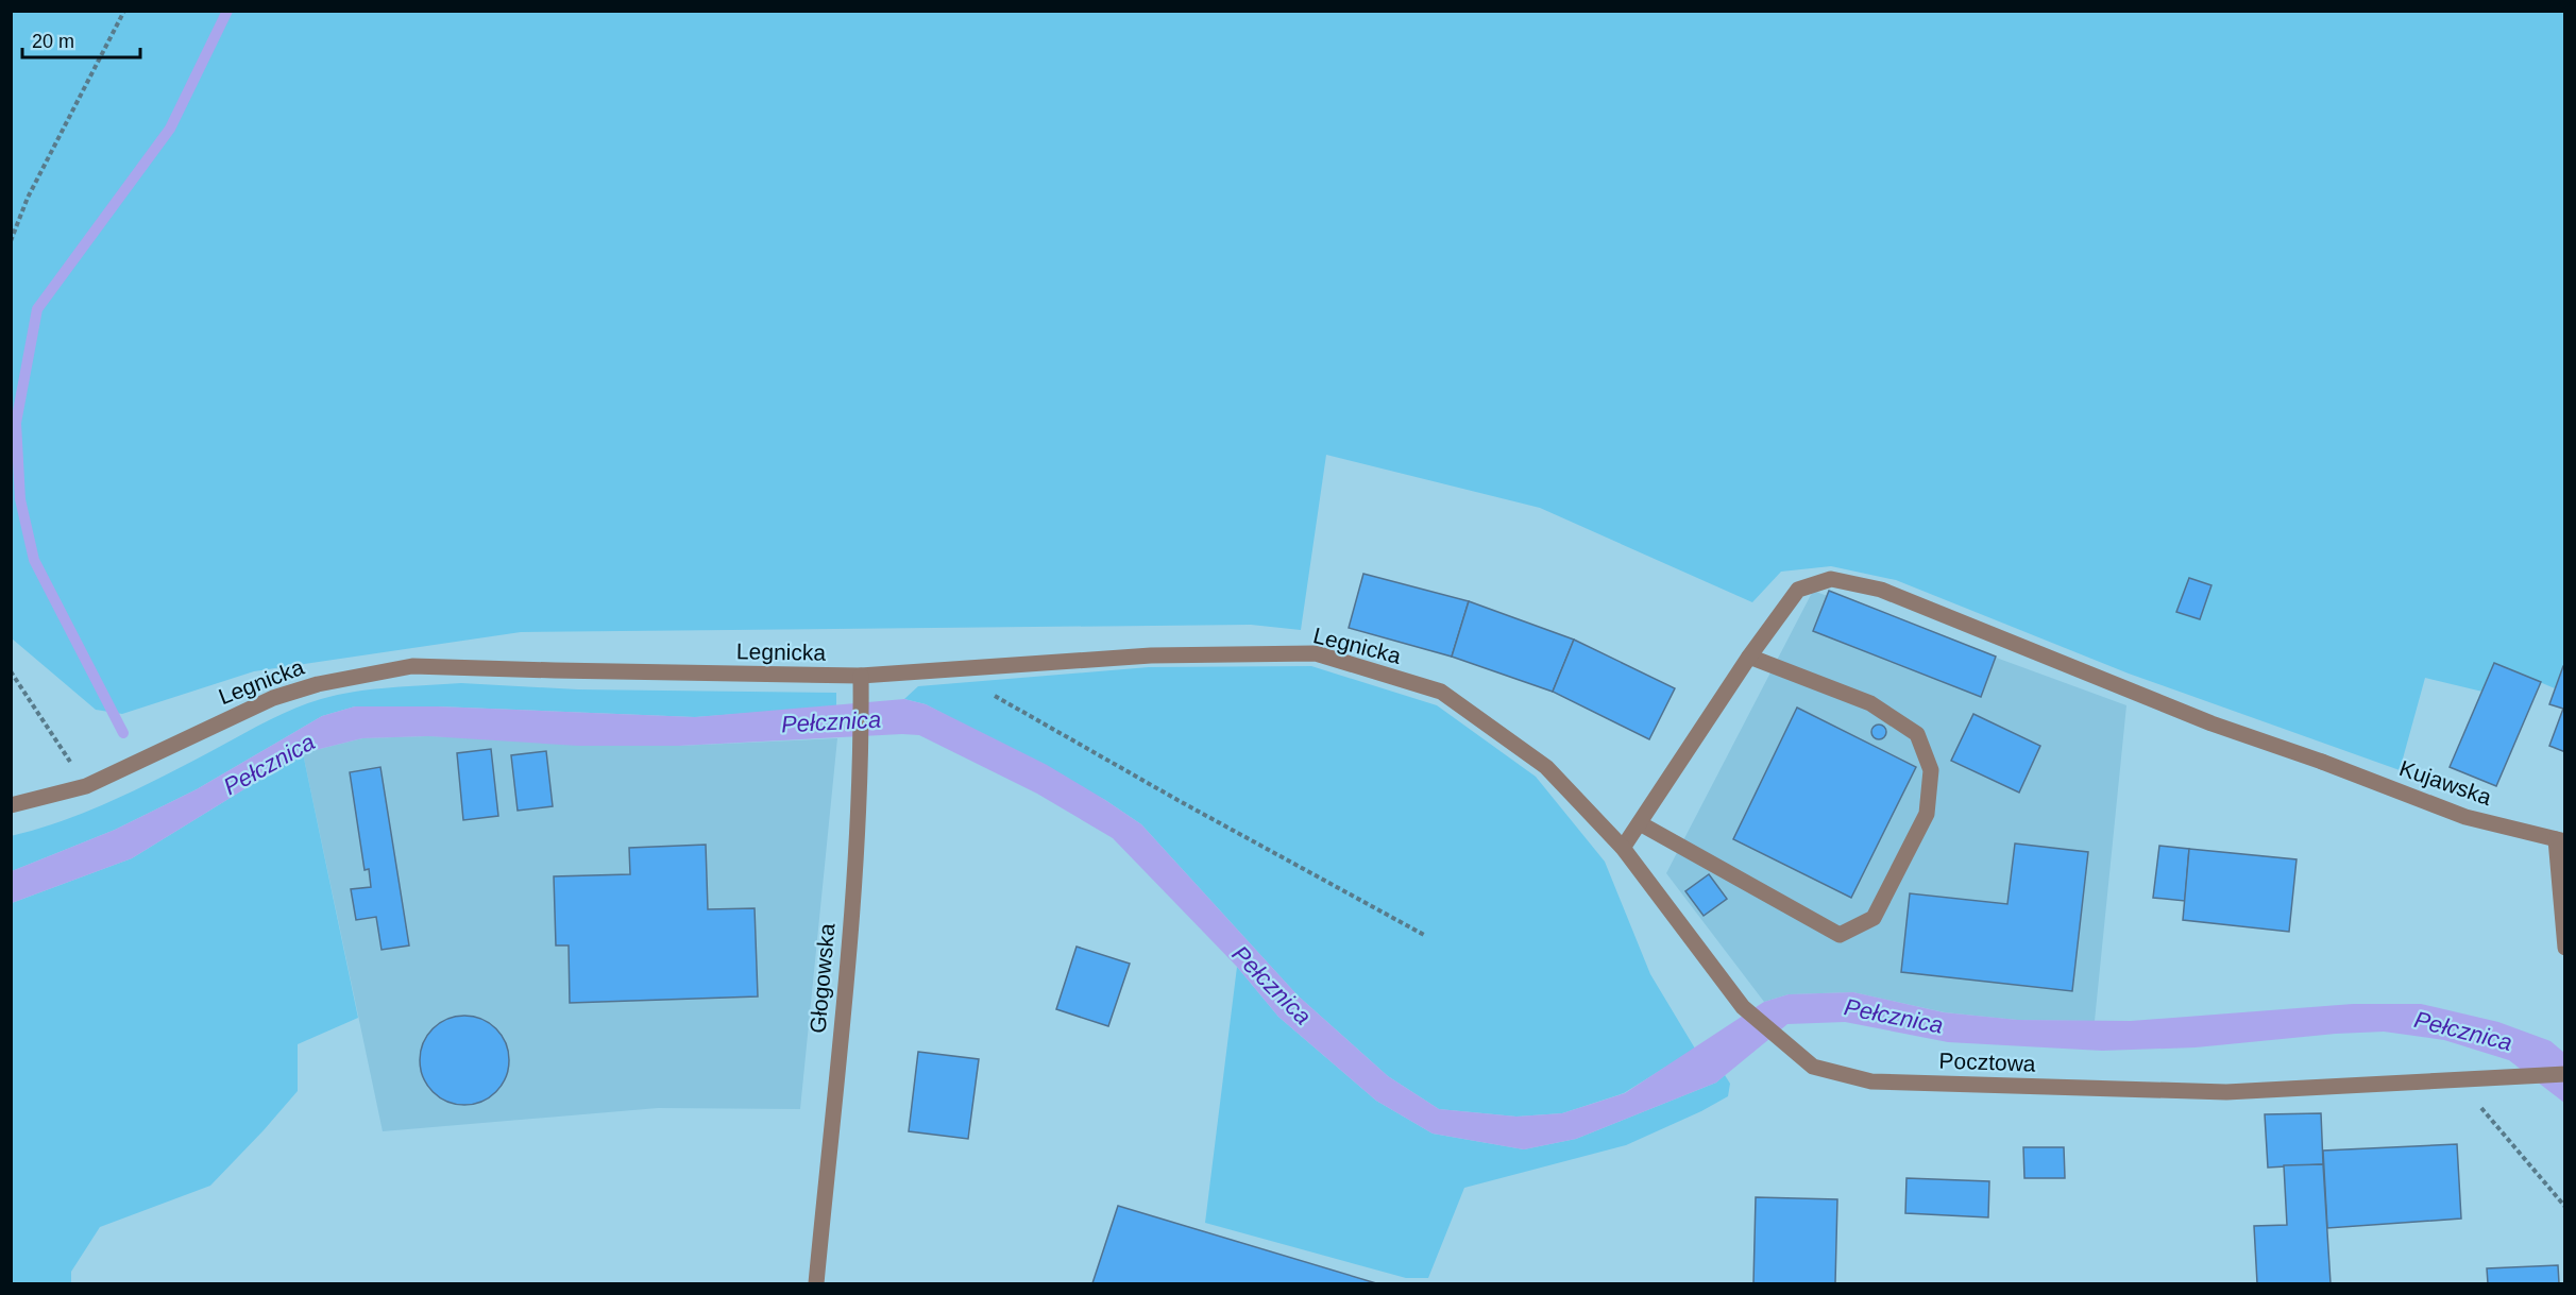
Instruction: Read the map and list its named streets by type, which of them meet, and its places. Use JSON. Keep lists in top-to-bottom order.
{
  "streets": {
    "street": [
      "Legnicka",
      "Kujawska",
      "Głogowska",
      "Pocztowa"
    ]
  },
  "crossings": [
    ["Legnicka", "Głogowska"],
    ["Legnicka", "Pocztowa"],
    ["Kujawska", "Pocztowa"]
  ],
  "water": ["Pełcznica"],
  "scale_bar": "20 m"
}
